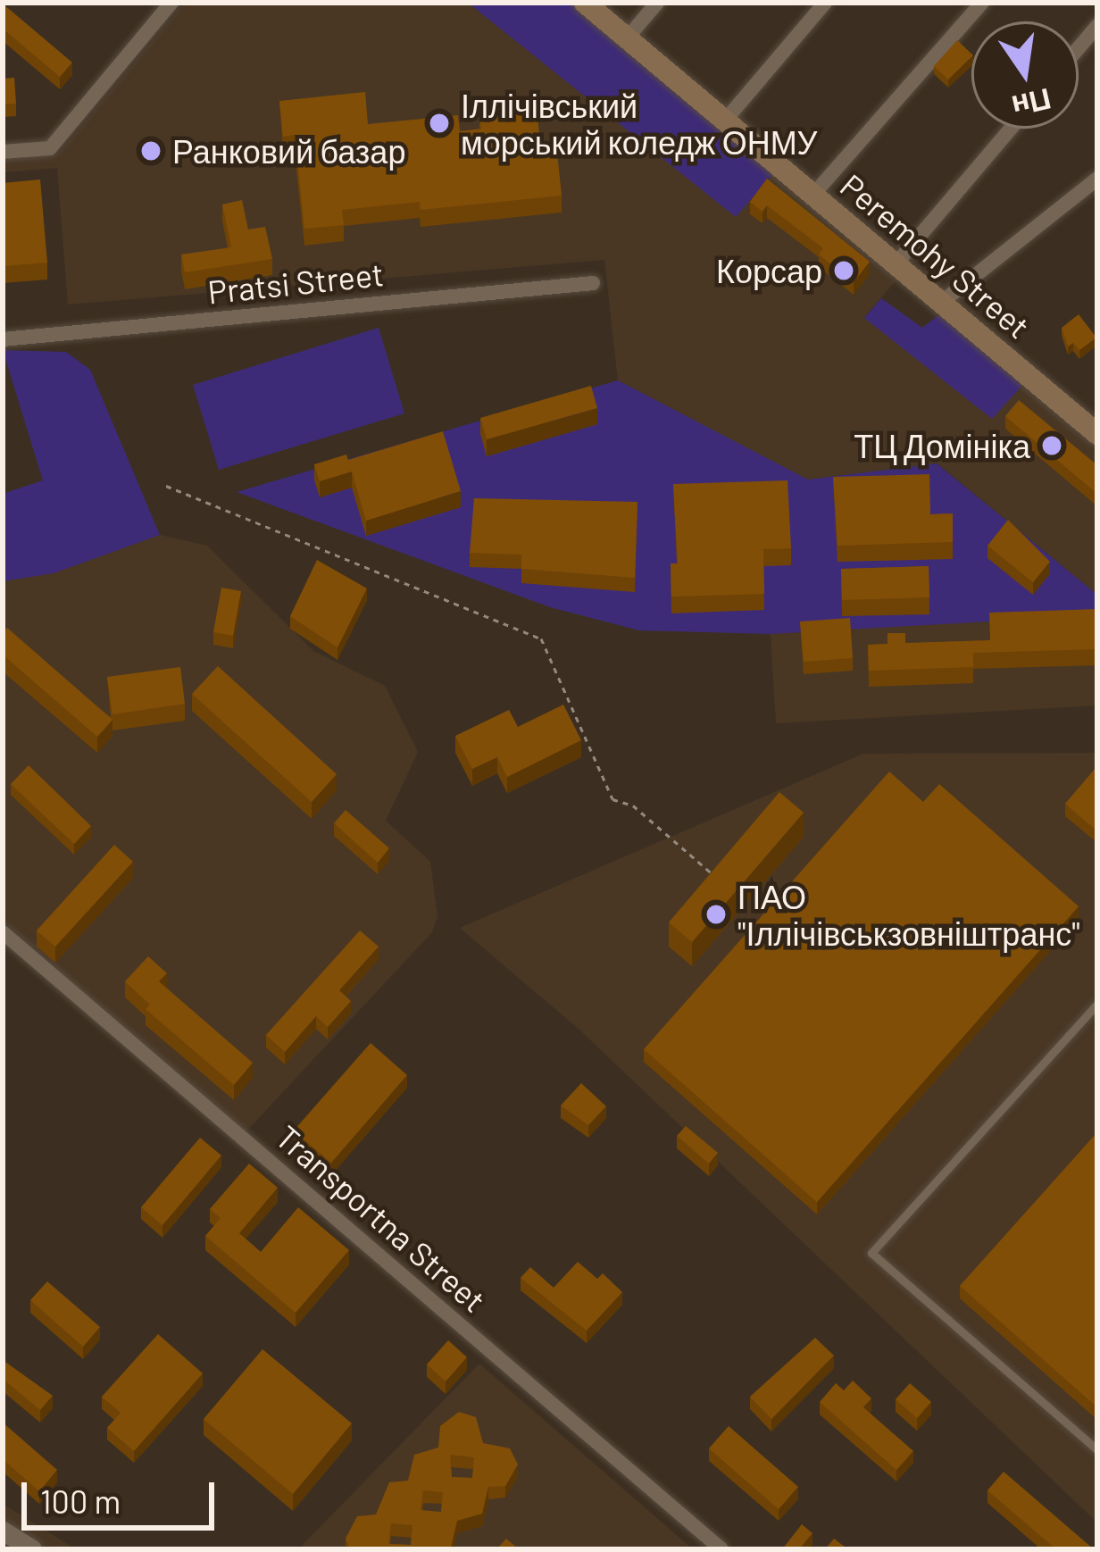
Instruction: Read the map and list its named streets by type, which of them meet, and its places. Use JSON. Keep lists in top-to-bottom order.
{
  "streets": {
    "main road": ["Peremohy Street"],
    "street": ["Pratsi Street", "Transportna Street"]
  },
  "places": [
    "Іллічівський морський коледж ОНМУ",
    "Ранковий базар",
    "Корсар",
    "ТЦ Домініка",
    "ПАО \"Іллічівськзовніштранс\""
  ],
  "scale_bar": "100 m",
  "north": "bottom"
}
